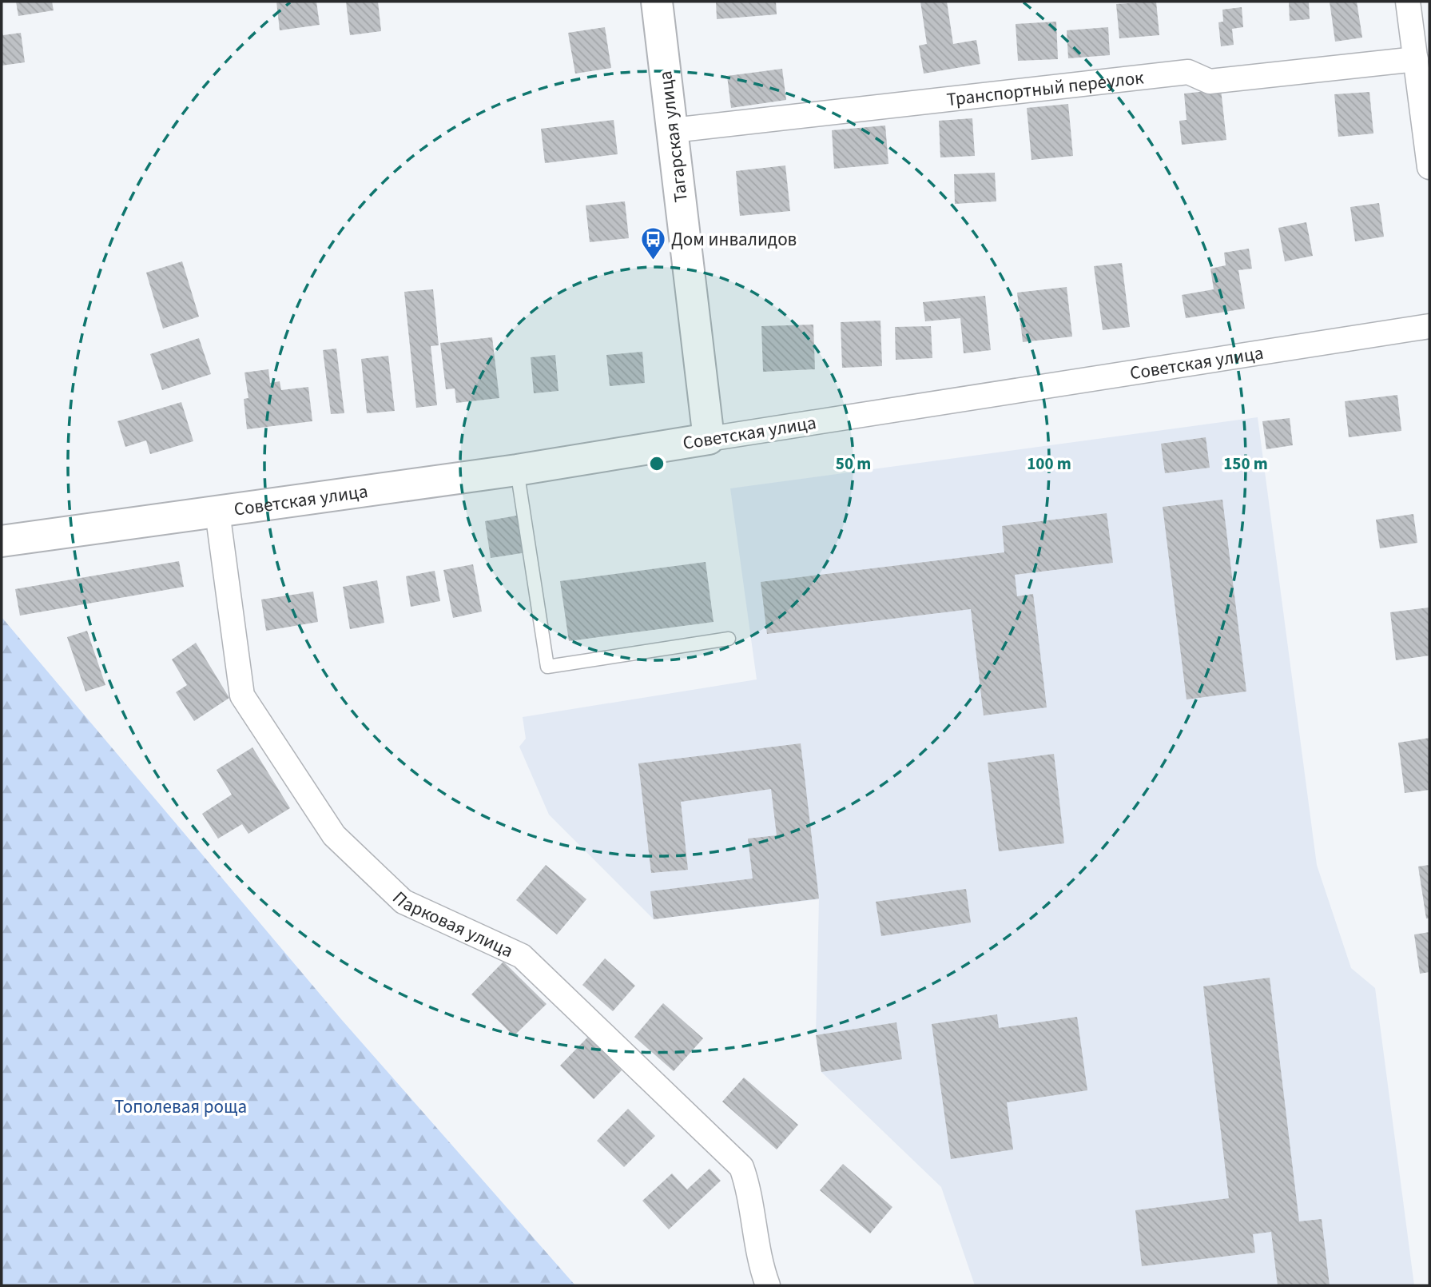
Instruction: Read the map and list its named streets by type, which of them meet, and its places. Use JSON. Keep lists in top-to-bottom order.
{
  "streets": {
    "street": [
      "Транспортный переулок",
      "Тагарская улица",
      "Советская улица",
      "Парковая улица"
    ]
  },
  "crossings": [
    ["Транспортный переулок", "Тагарская улица"],
    ["Тагарская улица", "Советская улица"],
    ["Советская улица", "Парковая улица"]
  ],
  "parks": ["Тополевая роща"],
  "places": {
    "bus stop": ["Дом инвалидов"]
  },
  "rings": ["50 m", "100 m", "150 m"]
}
